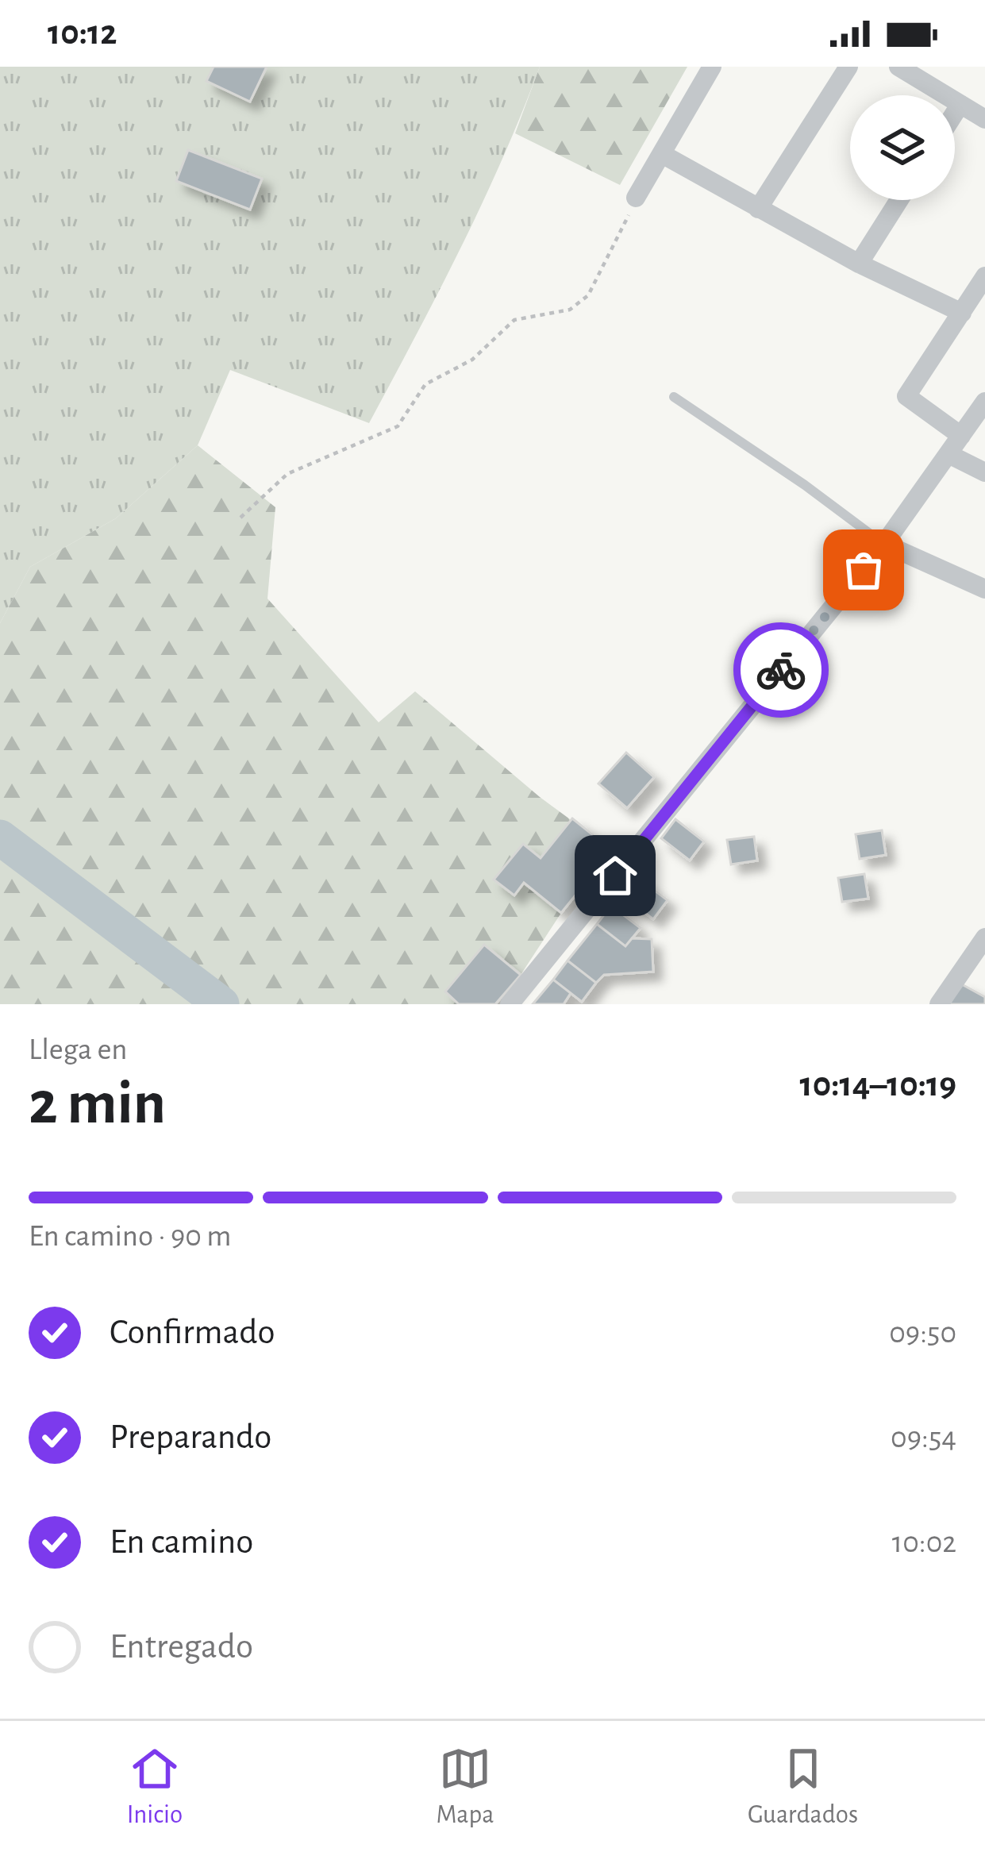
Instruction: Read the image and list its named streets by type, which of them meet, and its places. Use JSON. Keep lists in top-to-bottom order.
{
  "page": {
    "status": "10:12",
    "heading": ["2 min", "Llega en", "10:14–10:19"],
    "bar": "En camino · 90 m",
    "list": [
      ["Confirmado", "09:50"],
      ["Preparando", "09:54"],
      ["En camino", "10:02"],
      "Entregado"
    ],
    "tabs": ["Inicio", "Mapa", "Guardados"]
  }
}
